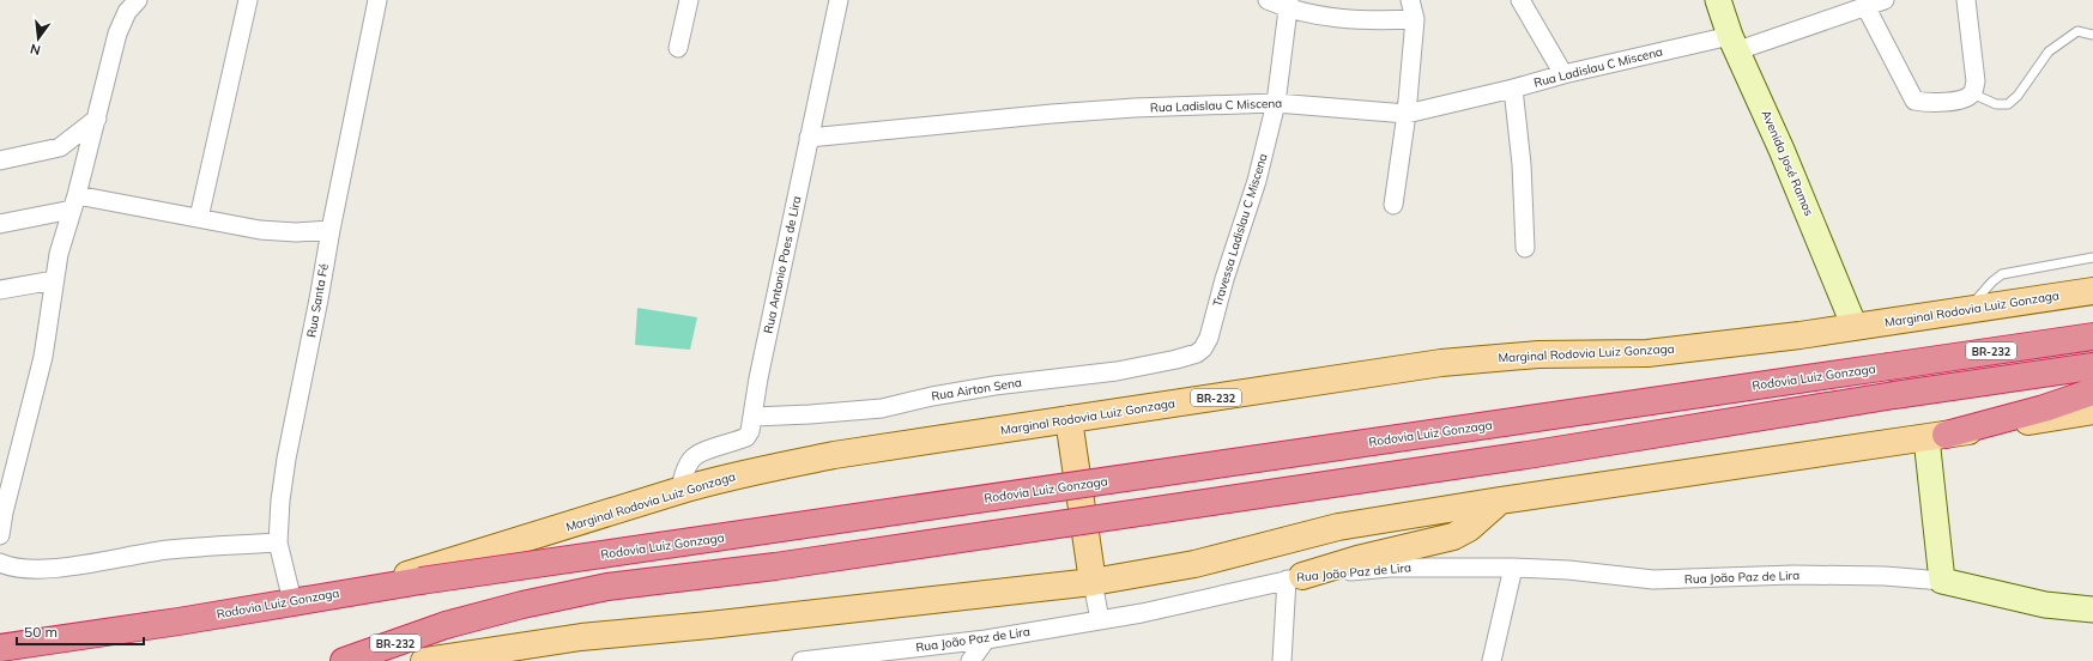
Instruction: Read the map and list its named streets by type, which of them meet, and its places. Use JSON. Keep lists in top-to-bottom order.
{
  "streets": {
    "highway": ["BR-232", "Rodovia Luiz Gonzaga"],
    "main road": ["Marginal Rodovia Luiz Gonzaga"],
    "street": [
      "Rua Ladislau C Miscena",
      "Avenida José Ramos",
      "Travessa Ladislau C Miscena",
      "Rua Antonio Paes de Lira",
      "Rua Santa Fé",
      "Rua Airton Sena",
      "Rua João Paz de Lira"
    ]
  },
  "crossings": [
    ["Rua Ladislau C Miscena", "Avenida José Ramos"],
    ["Rua Ladislau C Miscena", "Travessa Ladislau C Miscena"],
    ["Rua Ladislau C Miscena", "Rua Antonio Paes de Lira"],
    ["Avenida José Ramos", "Marginal Rodovia Luiz Gonzaga"],
    ["Travessa Ladislau C Miscena", "Rua Airton Sena"],
    ["Rua Antonio Paes de Lira", "Marginal Rodovia Luiz Gonzaga"],
    ["Rua Antonio Paes de Lira", "Rua Airton Sena"],
    ["Rua Santa Fé", "Rodovia Luiz Gonzaga"],
    ["Marginal Rodovia Luiz Gonzaga", "Rodovia Luiz Gonzaga"]
  ],
  "scale_bar": "50 m",
  "north": "bottom"
}
